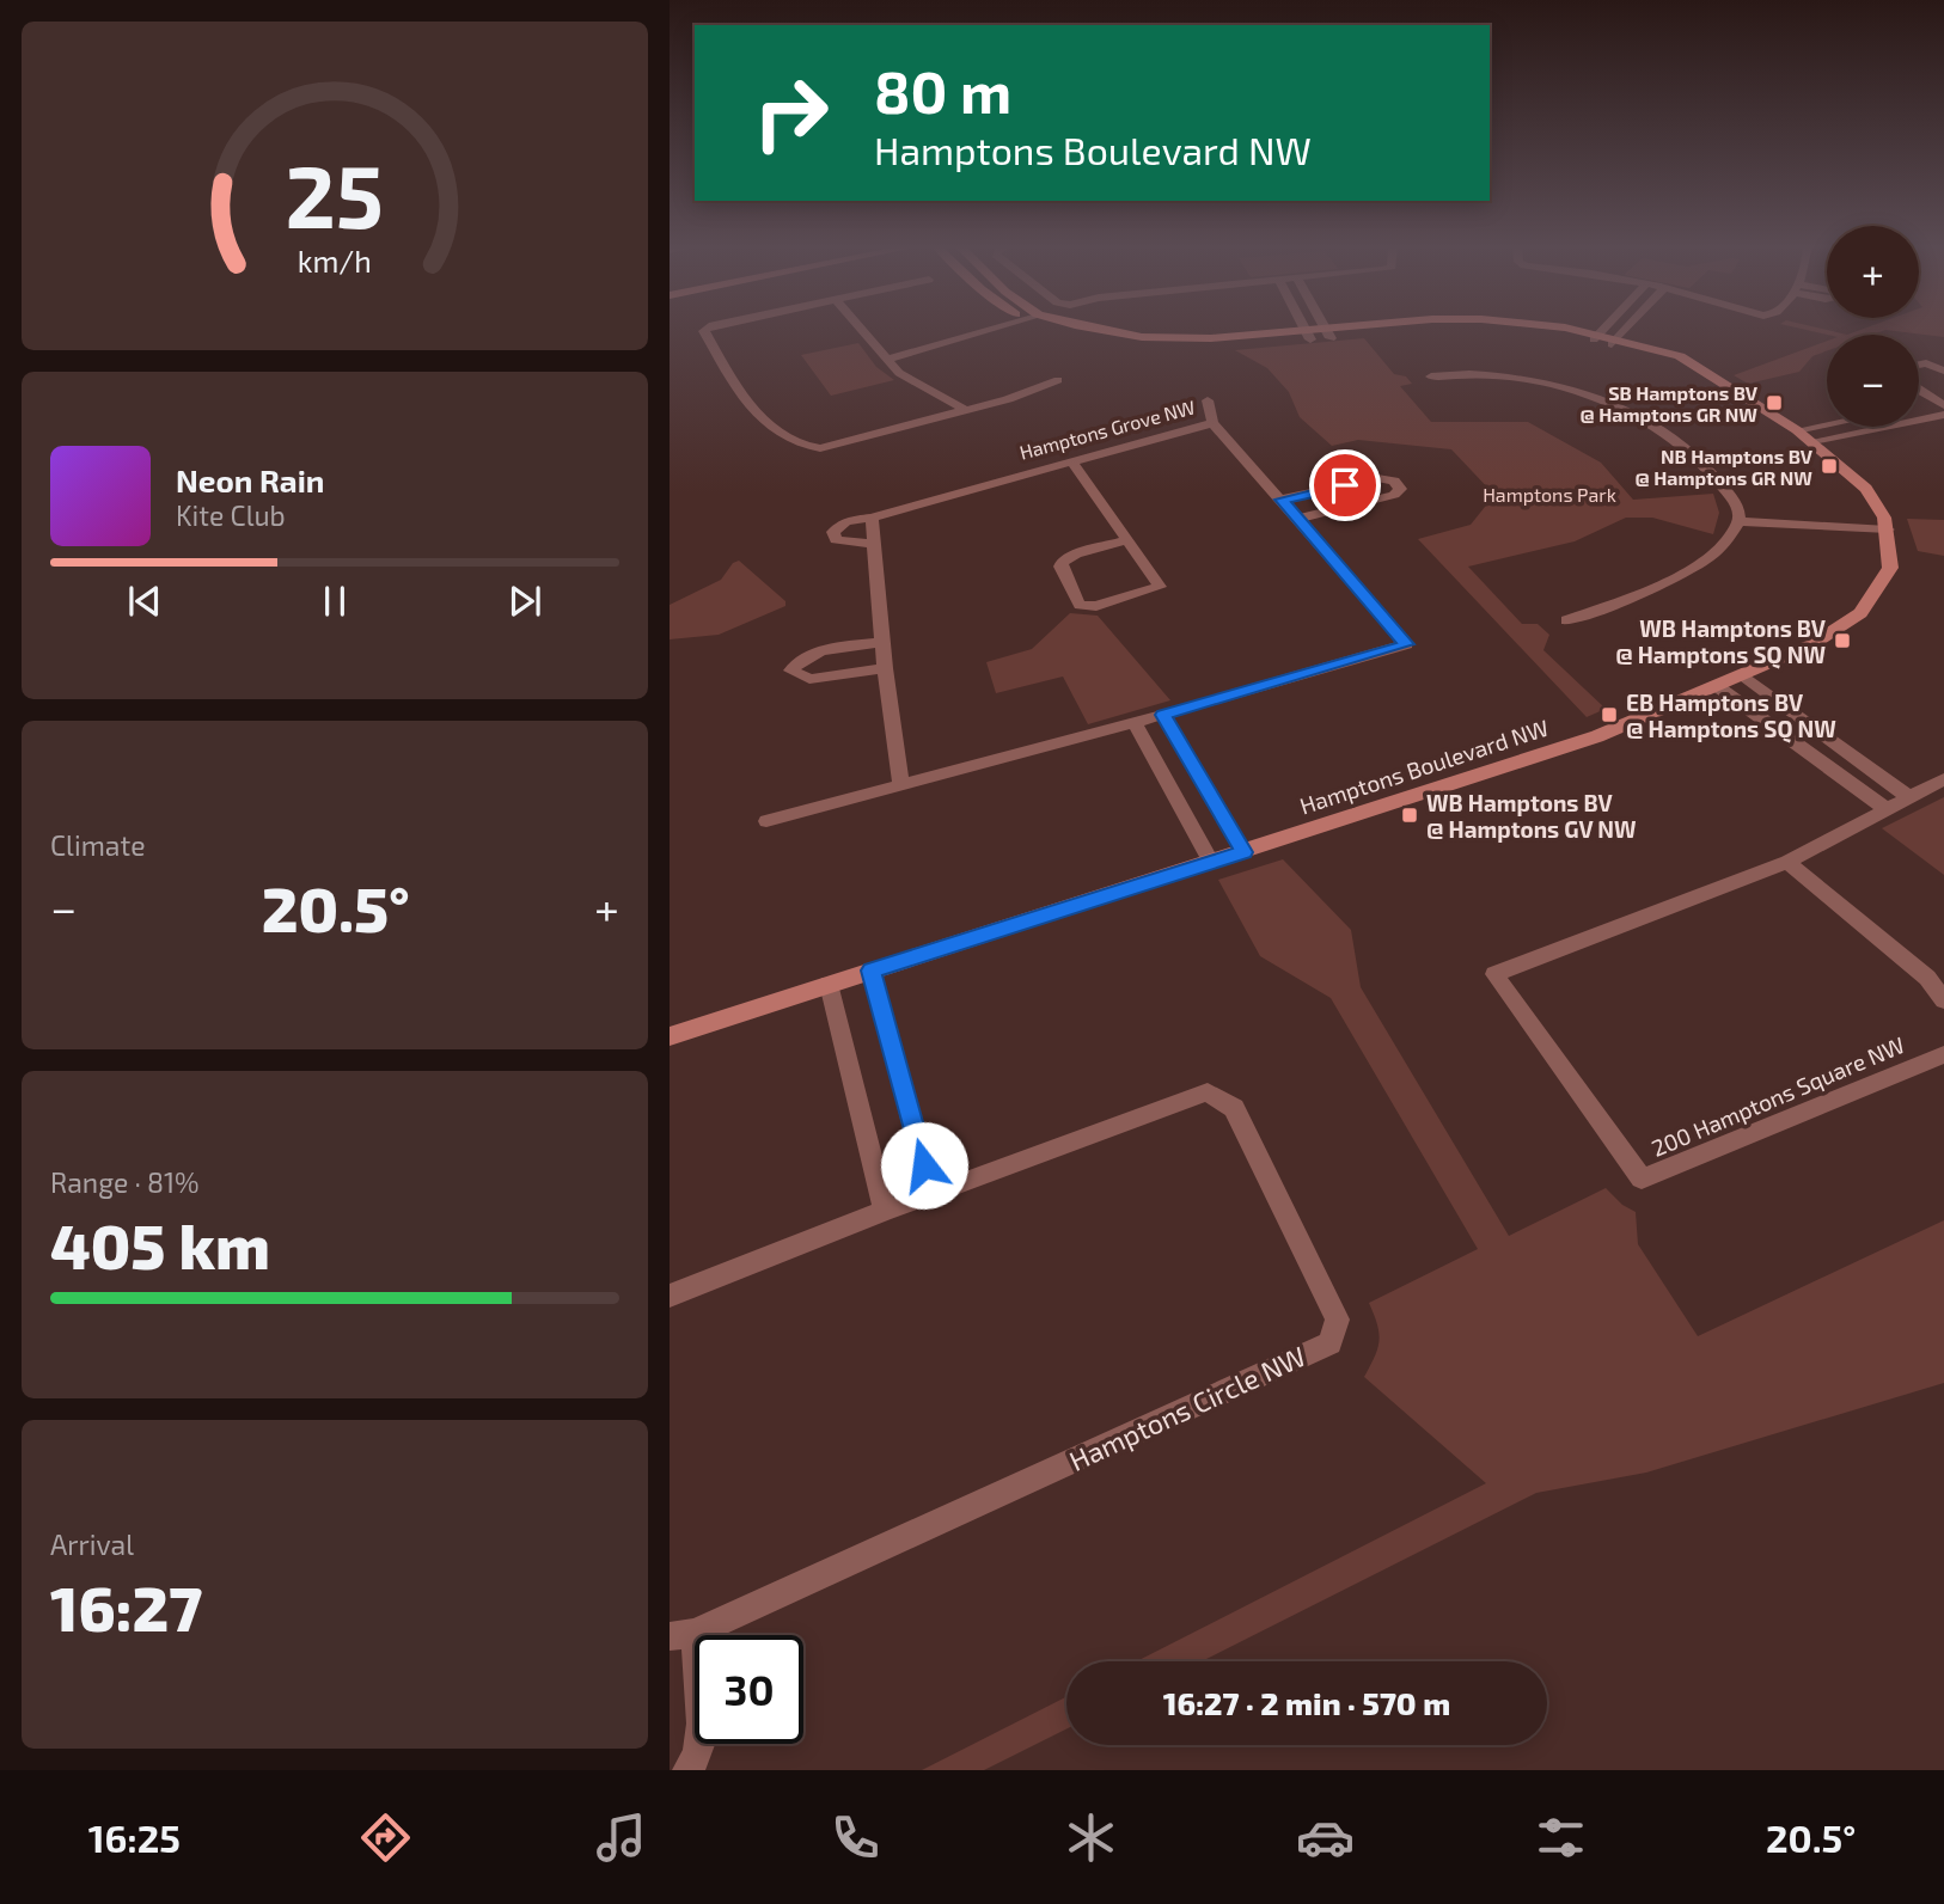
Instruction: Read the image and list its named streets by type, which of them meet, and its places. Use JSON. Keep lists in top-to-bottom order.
{
  "streets": {
    "street": [
      "Hamptons Grove NW",
      "Hamptons Boulevard NW",
      "200 Hamptons Square NW",
      "Hamptons Circle NW"
    ]
  },
  "parks": ["Hamptons Park"],
  "places": {
    "transit": [
      "SB Hamptons BV @ Hamptons GR NW",
      "NB Hamptons BV @ Hamptons GR NW",
      "WB Hamptons BV @ Hamptons SQ NW",
      "EB Hamptons BV @ Hamptons SQ NW",
      "WB Hamptons BV @ Hamptons GV NW"
    ]
  },
  "page": {
    "turn": ["80 m", "Hamptons Boulevard NW"],
    "map_buttons": ["+", "−"],
    "song": ["Neon Rain", "Kite Club"],
    "tile": [
      "Climate",
      ["Range · 81%", "405 km"],
      ["Arrival", "16:27"]
    ],
    "heat": ["−", "20.5°", "+"],
    "limit": "30",
    "trip": "16:27 · 2 min · 570 m",
    "tabs": ["16:25", "20.5°"],
    "gauge": ["25", "km/h"]
  }
}
